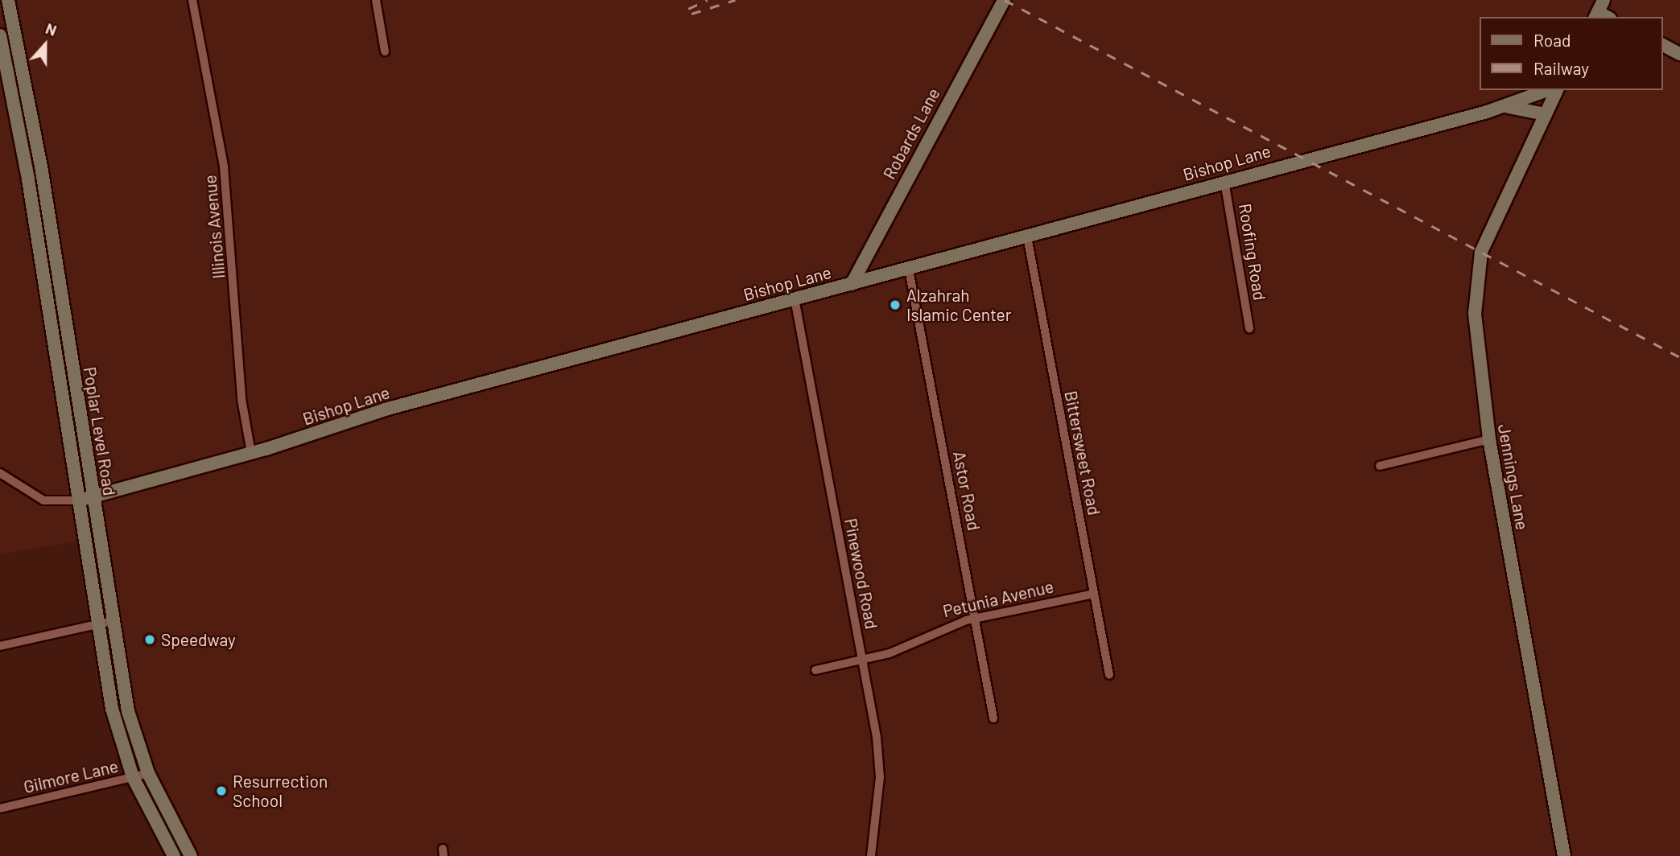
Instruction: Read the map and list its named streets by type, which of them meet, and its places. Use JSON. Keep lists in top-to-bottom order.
{
  "streets": {
    "street": [
      "Robards Lane",
      "Bishop Lane",
      "Illinois Avenue",
      "Roofing Road",
      "Poplar Level Road",
      "Bittersweet Road",
      "Jennings Lane",
      "Astor Road",
      "Pinewood Road",
      "Petunia Avenue",
      "Gilmore Lane"
    ]
  },
  "crossings": [
    ["Robards Lane", "Bishop Lane"],
    ["Bishop Lane", "Illinois Avenue"],
    ["Bishop Lane", "Roofing Road"],
    ["Bishop Lane", "Poplar Level Road"],
    ["Bishop Lane", "Bittersweet Road"],
    ["Bishop Lane", "Jennings Lane"],
    ["Bishop Lane", "Astor Road"],
    ["Bishop Lane", "Pinewood Road"],
    ["Poplar Level Road", "Gilmore Lane"],
    ["Bittersweet Road", "Petunia Avenue"],
    ["Astor Road", "Petunia Avenue"],
    ["Pinewood Road", "Petunia Avenue"]
  ],
  "places": ["Alzahrah Islamic Center", "Speedway", "Resurrection School"],
  "legend": ["Road", "Railway"],
  "north": "top"
}
